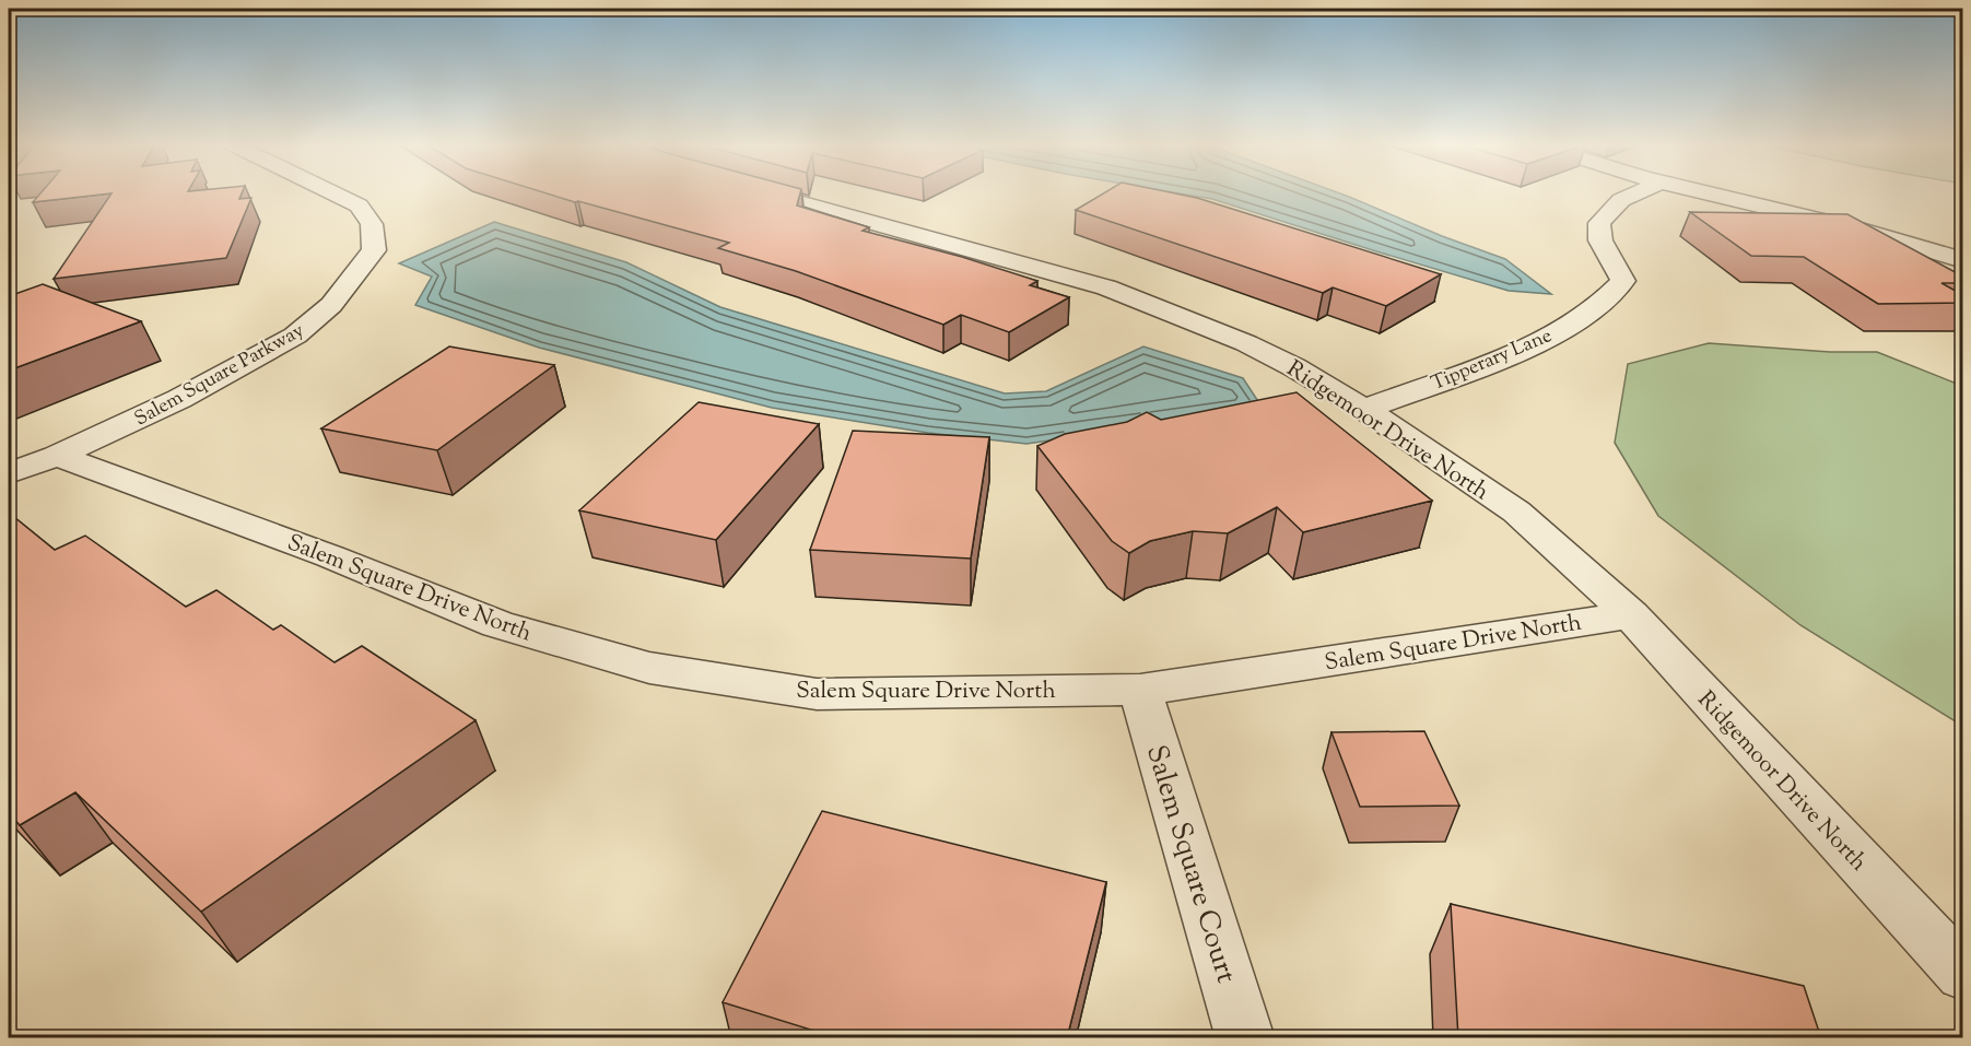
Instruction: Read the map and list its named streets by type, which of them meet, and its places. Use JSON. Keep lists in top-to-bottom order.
{
  "streets": {
    "street": [
      "Tipperary Lane",
      "Salem Square Parkway",
      "Ridgemoor Drive North",
      "Salem Square Drive North",
      "Salem Square Court"
    ]
  },
  "crossings": [
    ["Tipperary Lane", "Ridgemoor Drive North"],
    ["Salem Square Parkway", "Salem Square Drive North"],
    ["Ridgemoor Drive North", "Salem Square Drive North"],
    ["Salem Square Drive North", "Salem Square Court"]
  ]
}
